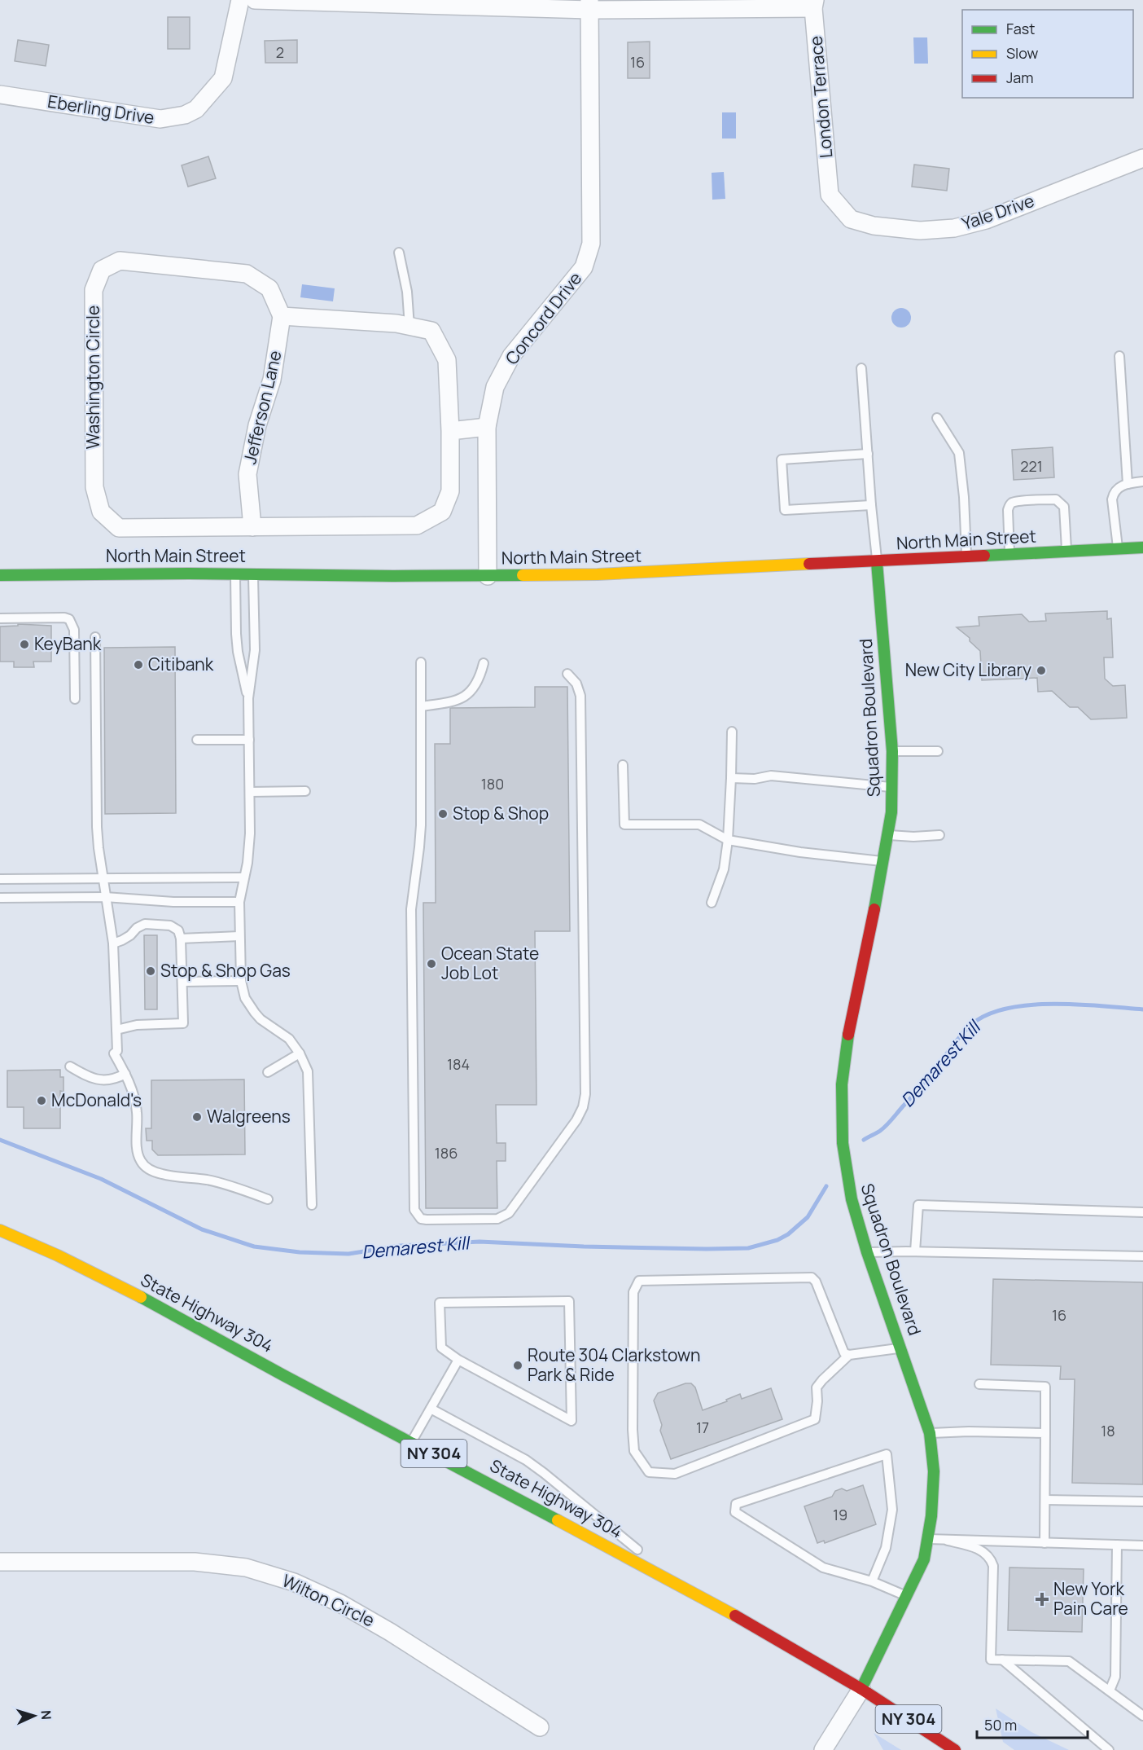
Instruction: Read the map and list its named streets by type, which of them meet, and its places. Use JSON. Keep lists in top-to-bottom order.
{
  "streets": {
    "street": [
      "London Terrace",
      "Eberling Drive",
      "Yale Drive",
      "Concord Drive",
      "Washington Circle",
      "Jefferson Lane",
      "North Main Street",
      "Squadron Boulevard",
      "State Highway 304",
      "NY 304",
      "Wilton Circle"
    ]
  },
  "crossings": [
    ["London Terrace", "Yale Drive"],
    ["Concord Drive", "North Main Street"],
    ["Washington Circle", "Jefferson Lane"],
    ["North Main Street", "Squadron Boulevard"],
    ["Squadron Boulevard", "State Highway 304"]
  ],
  "water": ["Demarest Kill"],
  "places": {
    "other": [
      "KeyBank",
      "Citibank",
      "New City Library",
      "Stop & Shop",
      "Ocean State Job Lot",
      "Stop & Shop Gas",
      "McDonald's",
      "Walgreens",
      "Route 304 Clarkstown Park & Ride"
    ],
    "health": ["New York Pain Care"]
  },
  "house_numbers": [
    "2",
    "16",
    "221",
    "180",
    "184",
    "186",
    "16",
    "17",
    "18",
    "19"
  ],
  "legend": ["Fast", "Slow", "Jam"],
  "scale_bar": "50 m",
  "north": "right"
}
